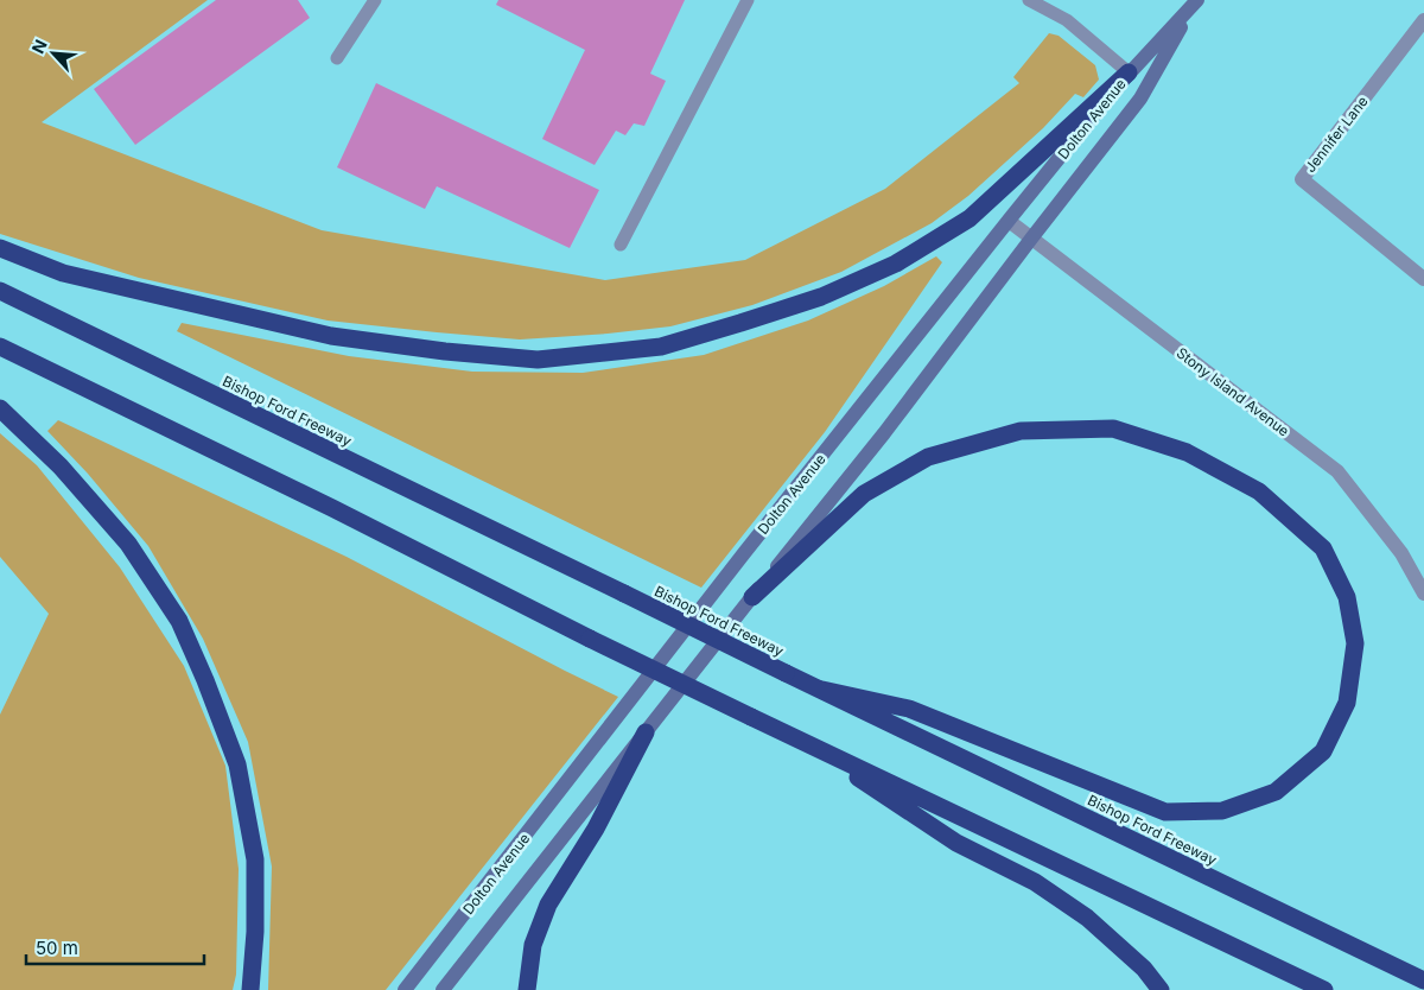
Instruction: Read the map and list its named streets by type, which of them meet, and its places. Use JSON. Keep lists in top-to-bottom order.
{
  "streets": {
    "highway": ["Bishop Ford Freeway"],
    "street": ["Dolton Avenue", "Jennifer Lane", "Stony Island Avenue"]
  },
  "crossings": [
    ["Dolton Avenue", "Stony Island Avenue"]
  ],
  "scale_bar": "50 m",
  "north": "top left"
}
